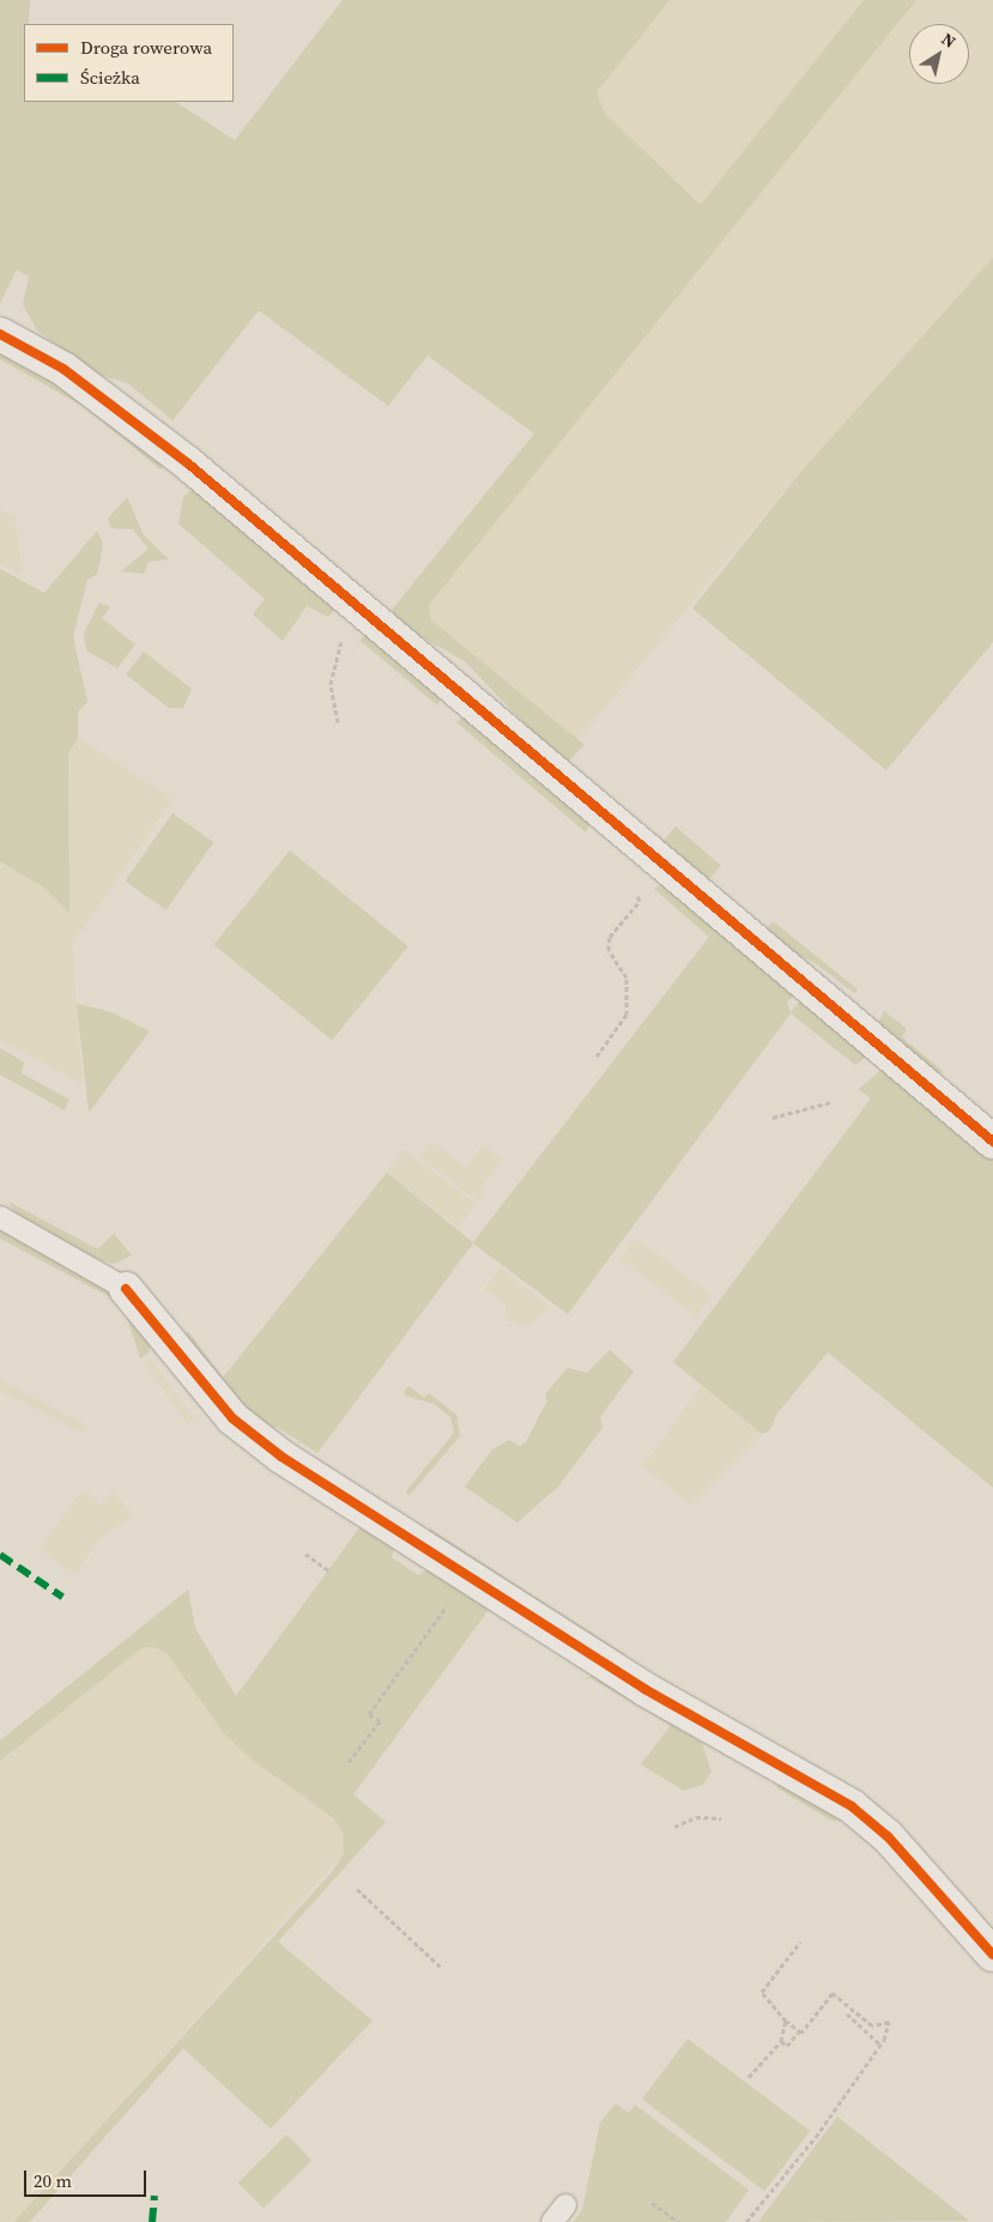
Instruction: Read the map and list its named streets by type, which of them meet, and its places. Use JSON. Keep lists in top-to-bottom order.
{
  "legend": ["Droga rowerowa", "Ścieżka"],
  "scale_bar": "20 m",
  "north": "top right"
}
